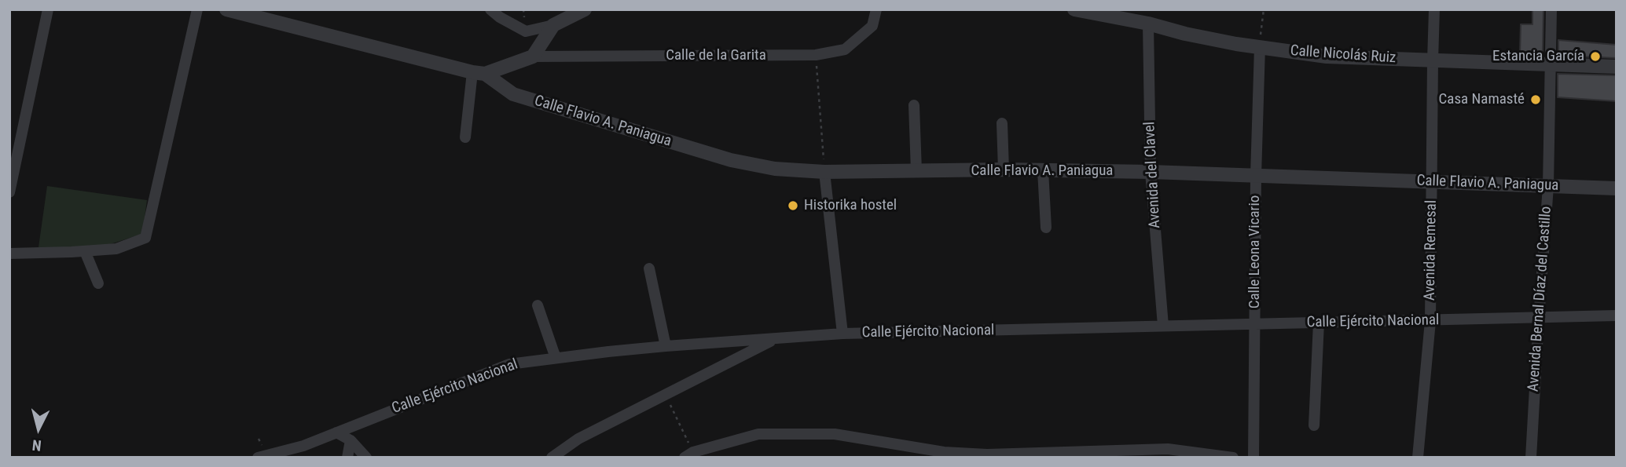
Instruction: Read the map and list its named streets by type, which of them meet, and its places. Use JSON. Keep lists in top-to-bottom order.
{
  "streets": {
    "street": [
      "Calle Nicolás Ruiz",
      "Calle de la Garita",
      "Calle Flavio A. Paniagua",
      "Avenida del Clavel",
      "Avenida Remesal",
      "Calle Leona Vicario",
      "Avenida Bernal Díaz del Castillo",
      "Calle Ejército Nacional"
    ]
  },
  "crossings": [
    ["Calle Nicolás Ruiz", "Avenida del Clavel"],
    ["Calle Nicolás Ruiz", "Avenida Remesal"],
    ["Calle Nicolás Ruiz", "Calle Leona Vicario"],
    ["Calle Nicolás Ruiz", "Avenida Bernal Díaz del Castillo"],
    ["Calle de la Garita", "Calle Flavio A. Paniagua"],
    ["Calle Flavio A. Paniagua", "Avenida del Clavel"],
    ["Calle Flavio A. Paniagua", "Avenida Remesal"],
    ["Calle Flavio A. Paniagua", "Calle Leona Vicario"],
    ["Calle Flavio A. Paniagua", "Avenida Bernal Díaz del Castillo"],
    ["Avenida del Clavel", "Calle Ejército Nacional"],
    ["Avenida Remesal", "Calle Ejército Nacional"],
    ["Calle Leona Vicario", "Calle Ejército Nacional"],
    ["Avenida Bernal Díaz del Castillo", "Calle Ejército Nacional"]
  ],
  "places": ["Estancia García", "Casa Namasté", "Historika hostel"],
  "north": "bottom"
}
